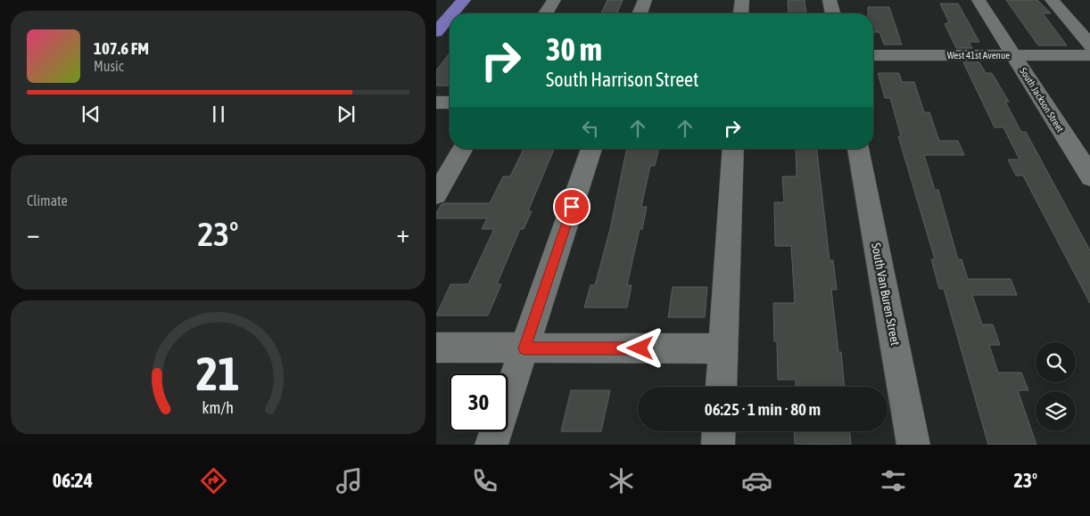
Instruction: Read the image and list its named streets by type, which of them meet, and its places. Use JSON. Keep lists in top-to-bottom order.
{
  "streets": {
    "street": ["West 41st Avenue", "South Jackson Street", "South Van Buren Street"]
  },
  "crossings": [
    ["West 41st Avenue", "South Jackson Street"]
  ],
  "page": {
    "turn": ["30 m", "South Harrison Street"],
    "song": ["107.6 FM", "Music"],
    "tile": "Climate",
    "heat": ["−", "23°", "+"],
    "limit": "30",
    "trip": "06:25 · 1 min · 80 m",
    "tabs": ["06:24", "23°"],
    "gauge": ["21", "km/h"]
  }
}
